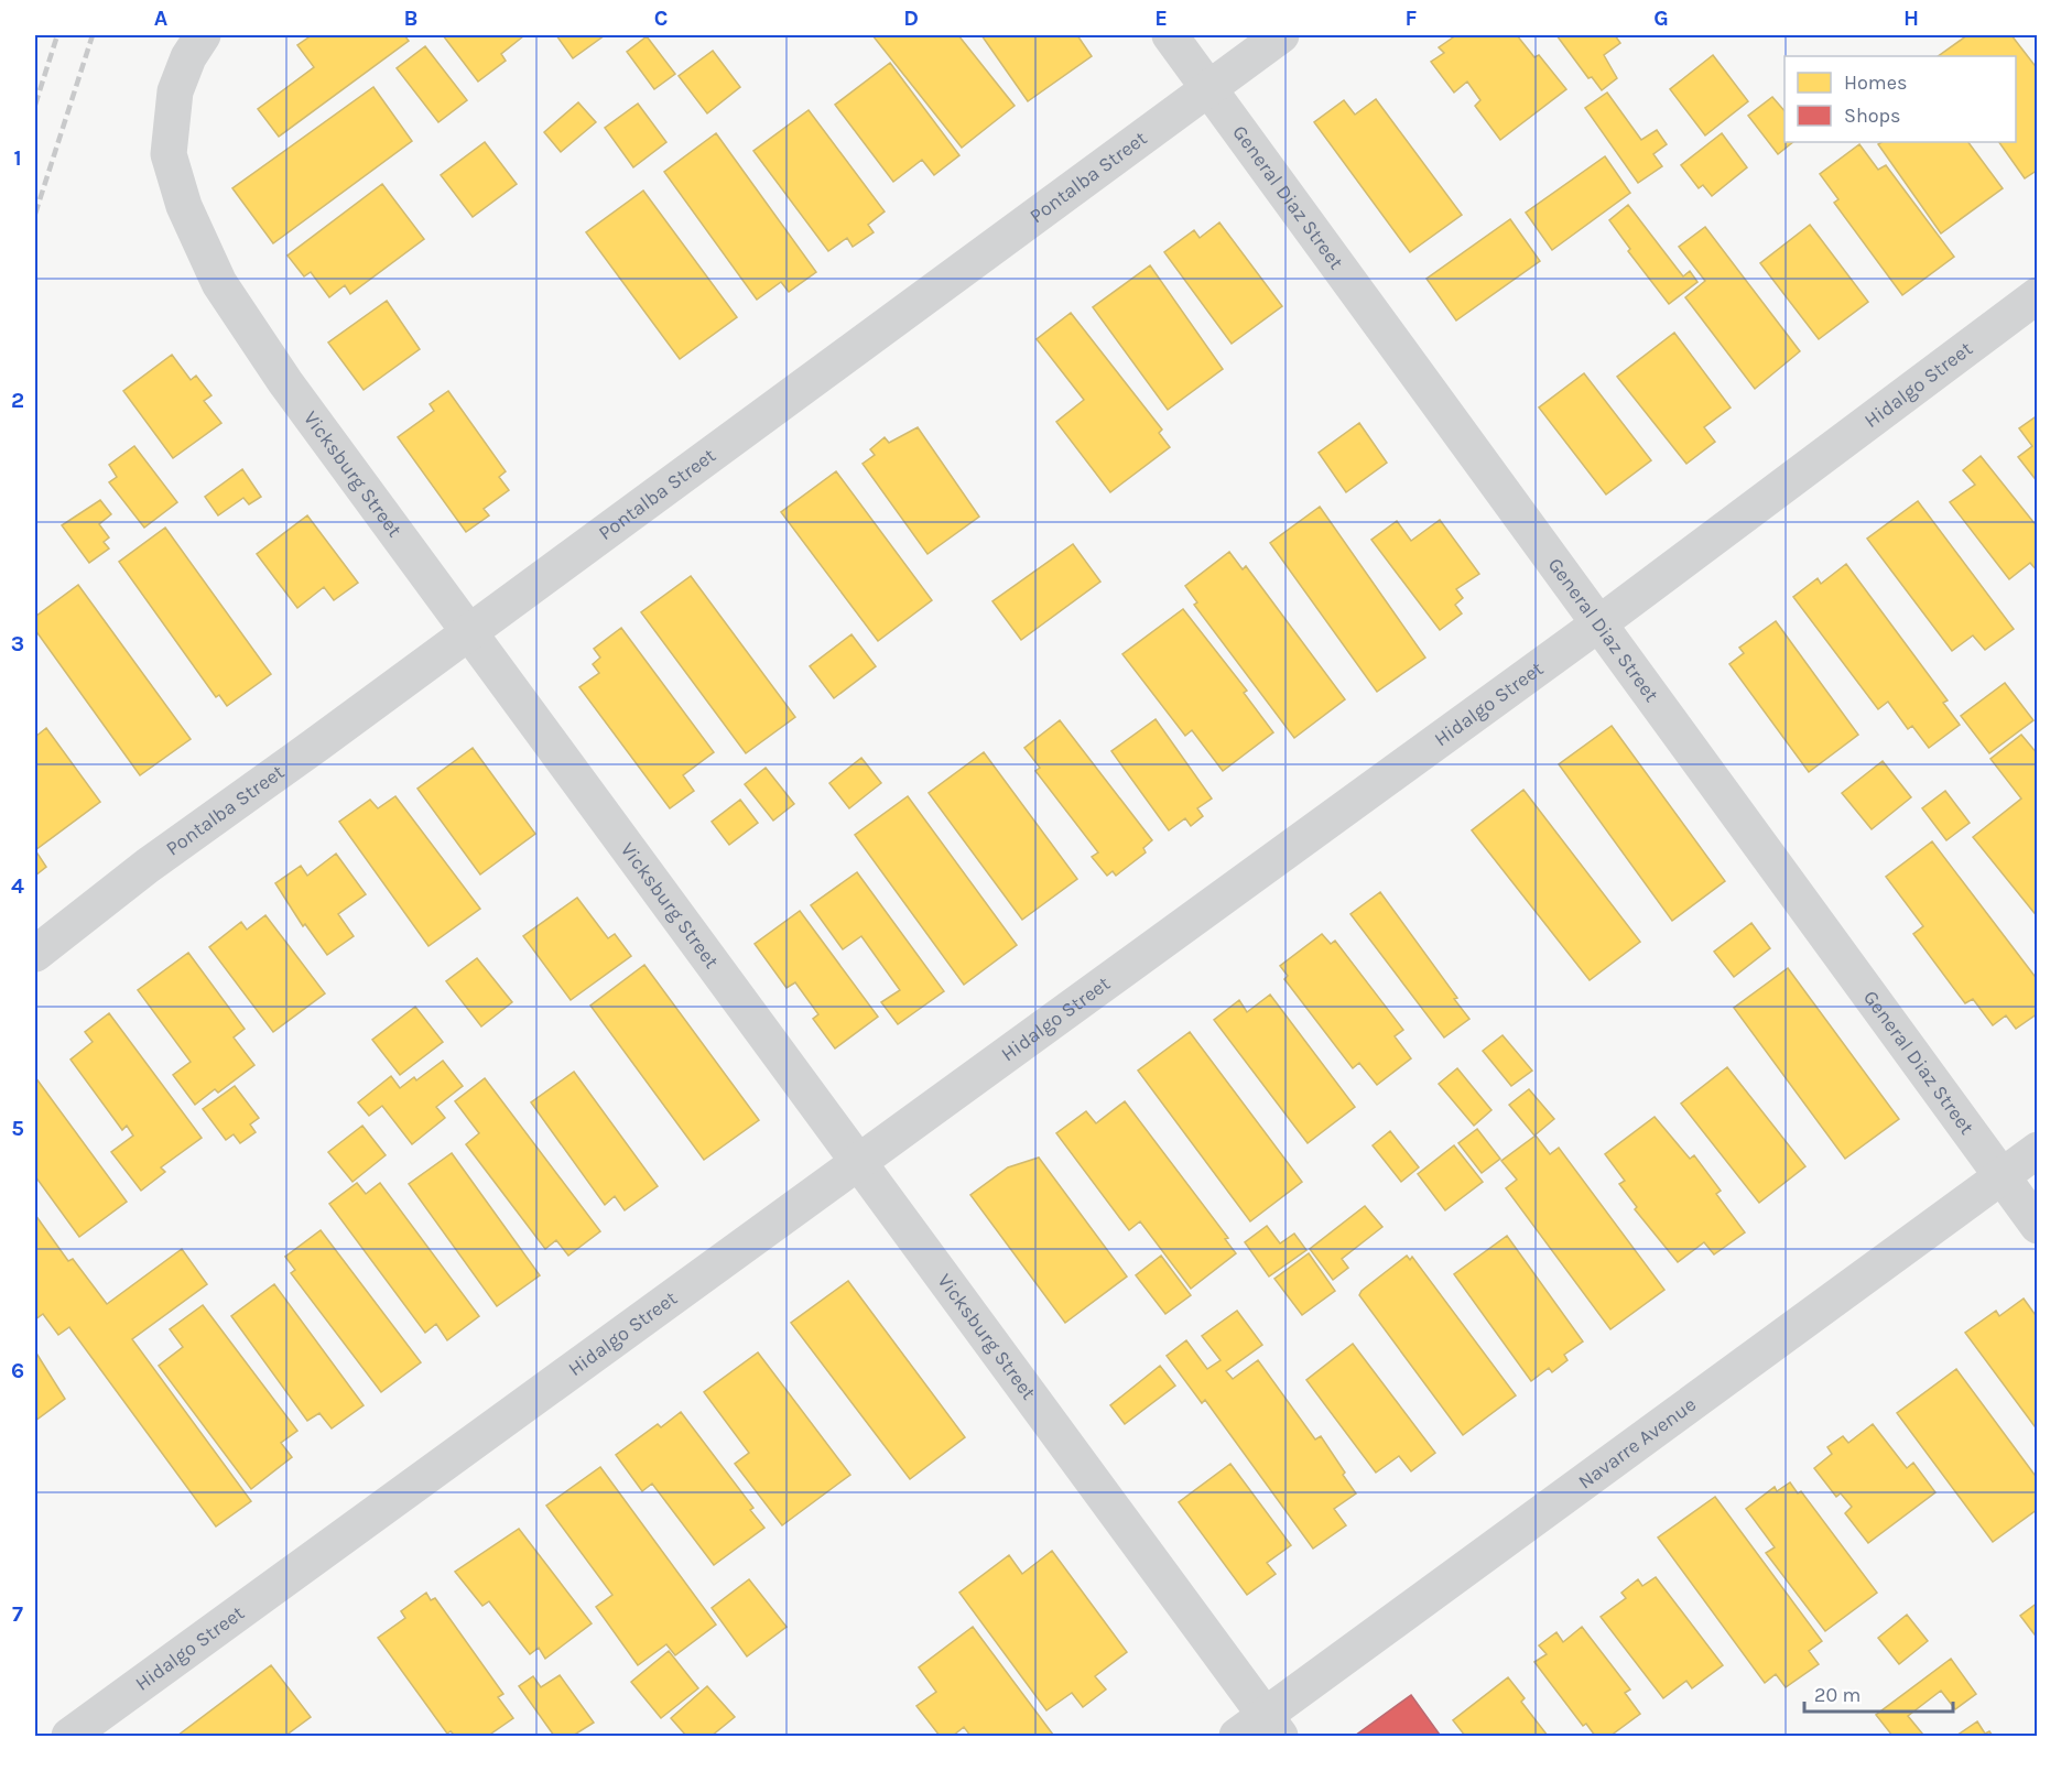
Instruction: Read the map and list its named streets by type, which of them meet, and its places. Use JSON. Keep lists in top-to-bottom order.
{
  "streets": {
    "street": [
      "Pontalba Street",
      "General Diaz Street",
      "Hidalgo Street",
      "Vicksburg Street",
      "Navarre Avenue"
    ]
  },
  "crossings": [
    ["Pontalba Street", "General Diaz Street"],
    ["Pontalba Street", "Vicksburg Street"],
    ["General Diaz Street", "Hidalgo Street"],
    ["General Diaz Street", "Navarre Avenue"],
    ["Hidalgo Street", "Vicksburg Street"],
    ["Vicksburg Street", "Navarre Avenue"]
  ],
  "legend": ["Homes", "Shops"],
  "scale_bar": "20 m",
  "grid": {
    "columns": [
      "A",
      "B",
      "C",
      "D",
      "E",
      "F",
      "G",
      "H"
    ],
    "rows": [
      "1",
      "2",
      "3",
      "4",
      "5",
      "6",
      "7"
    ]
  }
}
